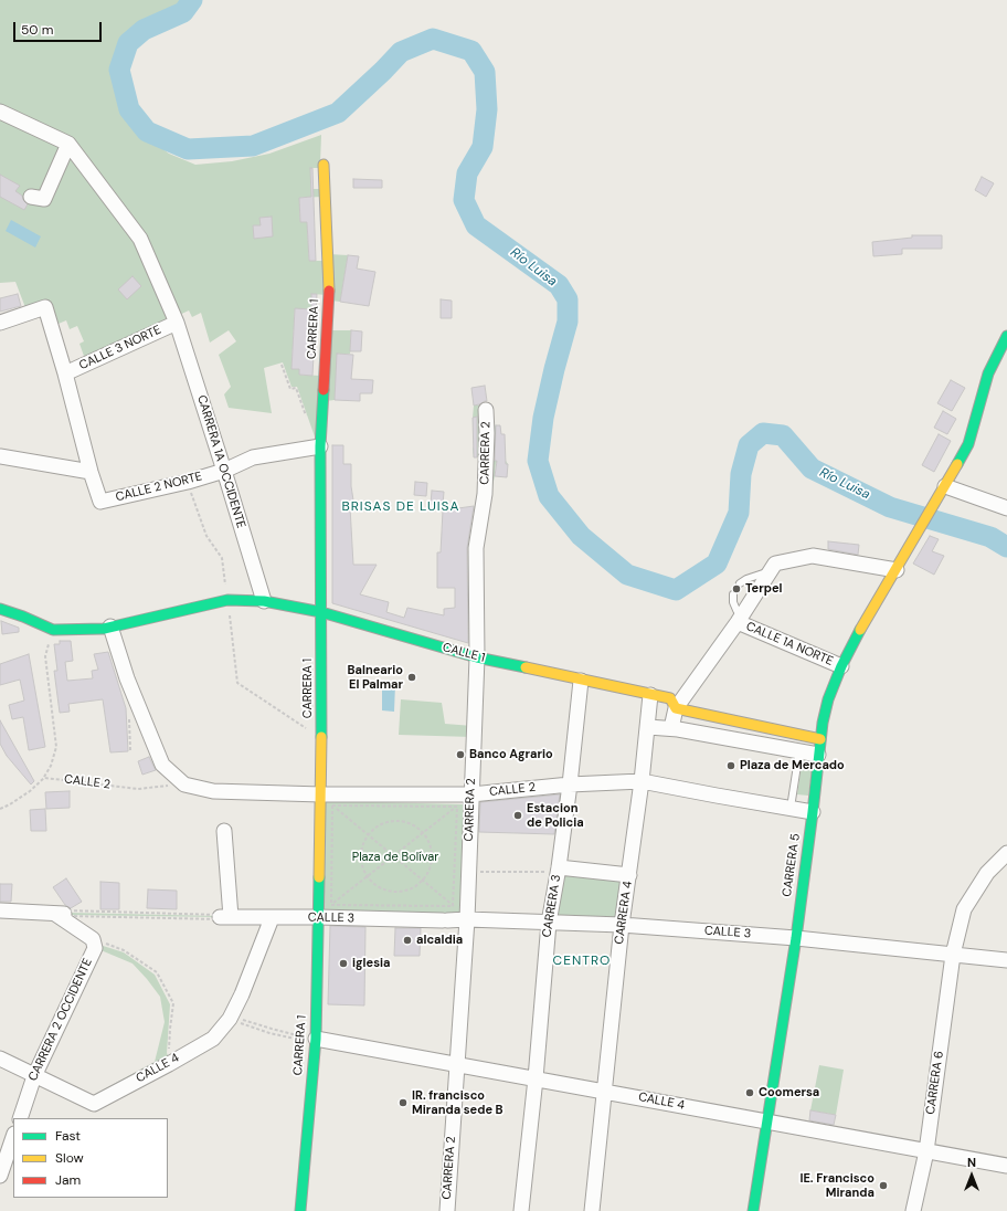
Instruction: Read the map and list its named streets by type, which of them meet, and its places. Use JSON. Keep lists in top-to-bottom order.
{
  "streets": {
    "street": [
      "CARRERA 1",
      "CALLE 3 NORTE",
      "CARRERA 2",
      "CARRERA 1A OCCIDENTE",
      "CALLE 2 NORTE",
      "CALLE 1A NORTE",
      "CALLE 1",
      "CALLE 2",
      "CARRERA 5",
      "CARRERA 3",
      "CARRERA 4",
      "CALLE 3",
      "CARRERA 2 OCCIDENTE",
      "CALLE 4",
      "CARRERA 6"
    ]
  },
  "crossings": [
    ["CARRERA 1", "CALLE 2 NORTE"],
    ["CARRERA 1", "CALLE 1"],
    ["CARRERA 1", "CALLE 2"],
    ["CARRERA 1", "CALLE 3"],
    ["CARRERA 1", "CALLE 4"],
    ["CALLE 3 NORTE", "CARRERA 1A OCCIDENTE"],
    ["CARRERA 2", "CALLE 1"],
    ["CARRERA 2", "CALLE 2"],
    ["CARRERA 2", "CALLE 3"],
    ["CARRERA 2", "CALLE 4"],
    ["CARRERA 1A OCCIDENTE", "CALLE 2 NORTE"],
    ["CARRERA 1A OCCIDENTE", "CALLE 1"],
    ["CALLE 1A NORTE", "CARRERA 5"],
    ["CALLE 1", "CALLE 2"],
    ["CALLE 1", "CARRERA 5"],
    ["CALLE 1", "CARRERA 3"],
    ["CALLE 1", "CARRERA 4"],
    ["CALLE 2", "CARRERA 5"],
    ["CALLE 2", "CARRERA 3"],
    ["CALLE 2", "CARRERA 4"],
    ["CARRERA 5", "CALLE 3"],
    ["CARRERA 5", "CALLE 4"],
    ["CARRERA 3", "CALLE 3"],
    ["CARRERA 3", "CALLE 4"],
    ["CARRERA 4", "CALLE 3"],
    ["CARRERA 4", "CALLE 4"],
    ["CALLE 3", "CALLE 4"],
    ["CALLE 3", "CARRERA 6"],
    ["CARRERA 2 OCCIDENTE", "CALLE 4"],
    ["CALLE 4", "CARRERA 6"]
  ],
  "districts": ["BRISAS DE LUISA", "CENTRO"],
  "water": ["Río Luisa"],
  "parks": ["Plaza de Bolívar"],
  "places": [
    "Terpel",
    "Balneario El Palmar",
    "Banco Agrario",
    "Plaza de Mercado",
    "Estacion de Policia",
    "alcaldia",
    "iglesia",
    "Coomersa",
    "IR. francisco Miranda sede B",
    "IE. Francisco Miranda"
  ],
  "legend": ["Fast", "Slow", "Jam"],
  "scale_bar": "50 m",
  "north": "top"
}
